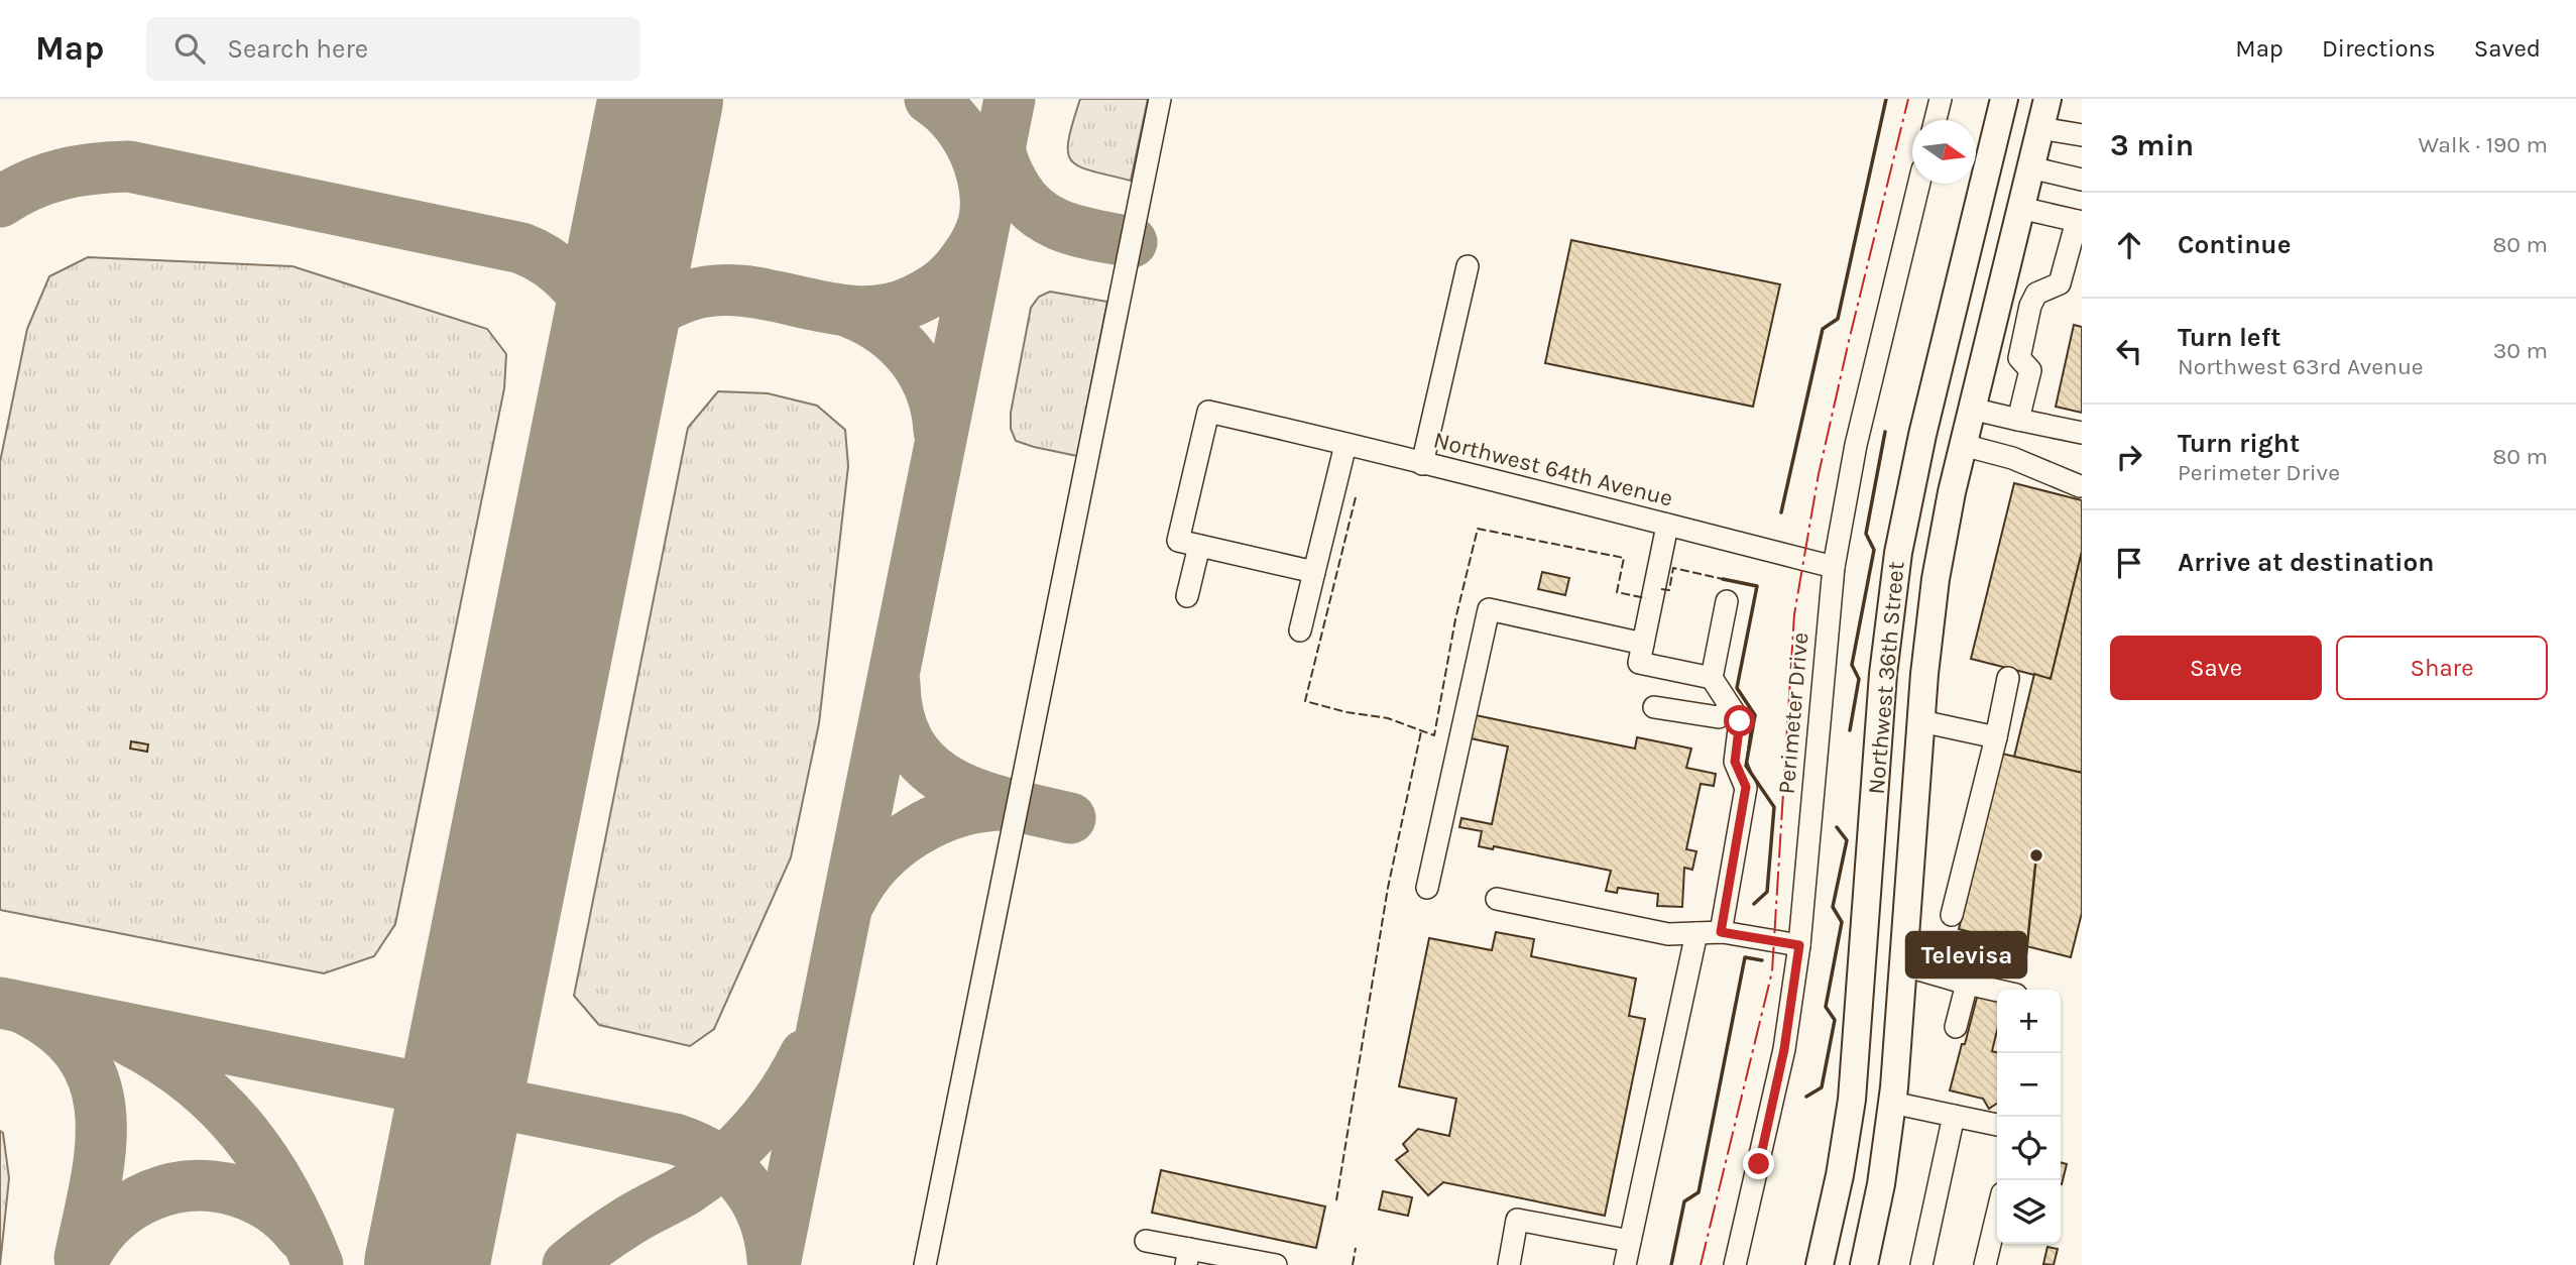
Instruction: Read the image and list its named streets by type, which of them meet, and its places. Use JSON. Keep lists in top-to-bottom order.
{
  "streets": {
    "main road": ["Northwest 36th Street"],
    "street": ["Northwest 64th Avenue", "Perimeter Drive"]
  },
  "crossings": [
    ["Northwest 64th Avenue", "Perimeter Drive"]
  ],
  "places": ["Televisa"],
  "north": "right",
  "page": {
    "header": "Map",
    "search": "Search here",
    "nav": ["Map", "Directions", "Saved"],
    "heading": ["3 min", "Walk · 190 m"],
    "list": [
      ["Continue", "80 m"],
      ["Turn left", "Northwest 63rd Avenue", "30 m"],
      ["Turn right", "Perimeter Drive", "80 m"],
      "Arrive at destination"
    ],
    "buttons": ["Save", "Share"],
    "map_buttons": ["+", "−"]
  }
}
